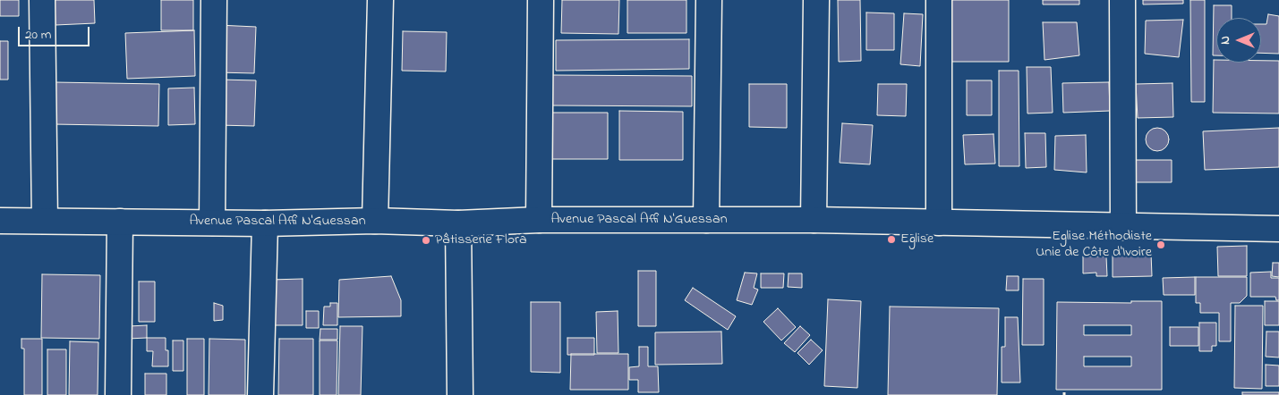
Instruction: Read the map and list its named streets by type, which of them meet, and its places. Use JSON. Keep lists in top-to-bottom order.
{
  "streets": {
    "street": ["Avenue Pascal Affi N'Guessan"]
  },
  "places": ["Eglise", "Pâtisserie Flora", "Eglise Méthodiste Unie de Côte d'Ivoire"],
  "scale_bar": "20 m",
  "north": "left"
}
